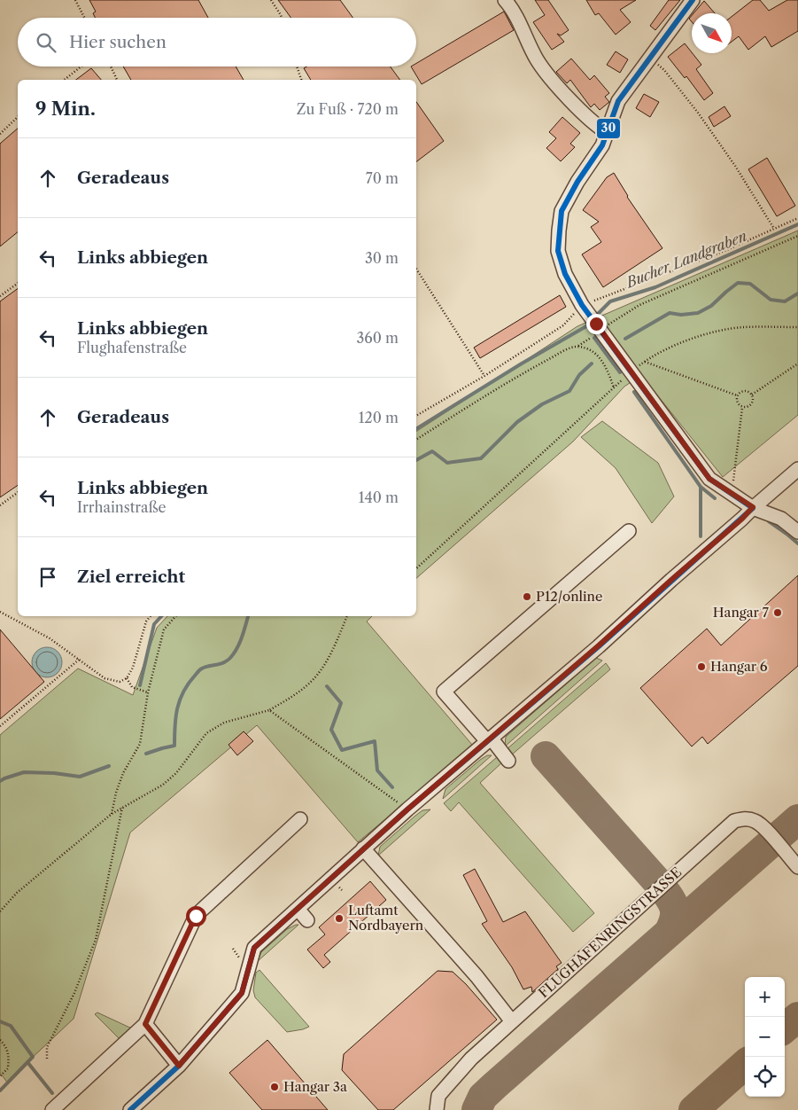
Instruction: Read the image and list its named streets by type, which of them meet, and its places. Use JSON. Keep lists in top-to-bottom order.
{
  "streets": {
    "street": ["FLUGHAFENRINGSTRASSE"]
  },
  "water": ["Bucher Landgraben"],
  "places": [
    "P12/online",
    "Hangar 7",
    "Hangar 6",
    "Luftamt Nordbayern",
    "Hangar 3a"
  ],
  "lines": ["transit line 30"],
  "north": "bottom right",
  "page": {
    "search": "Hier suchen",
    "heading": ["9 Min.", "Zu Fuß · 720 m"],
    "list": [
      ["Geradeaus", "70 m"],
      ["Links abbiegen", "30 m"],
      ["Links abbiegen", "Flughafenstraße", "360 m"],
      ["Geradeaus", "120 m"],
      ["Links abbiegen", "Irrhainstraße", "140 m"],
      "Ziel erreicht"
    ],
    "map_buttons": ["+", "−"]
  }
}
